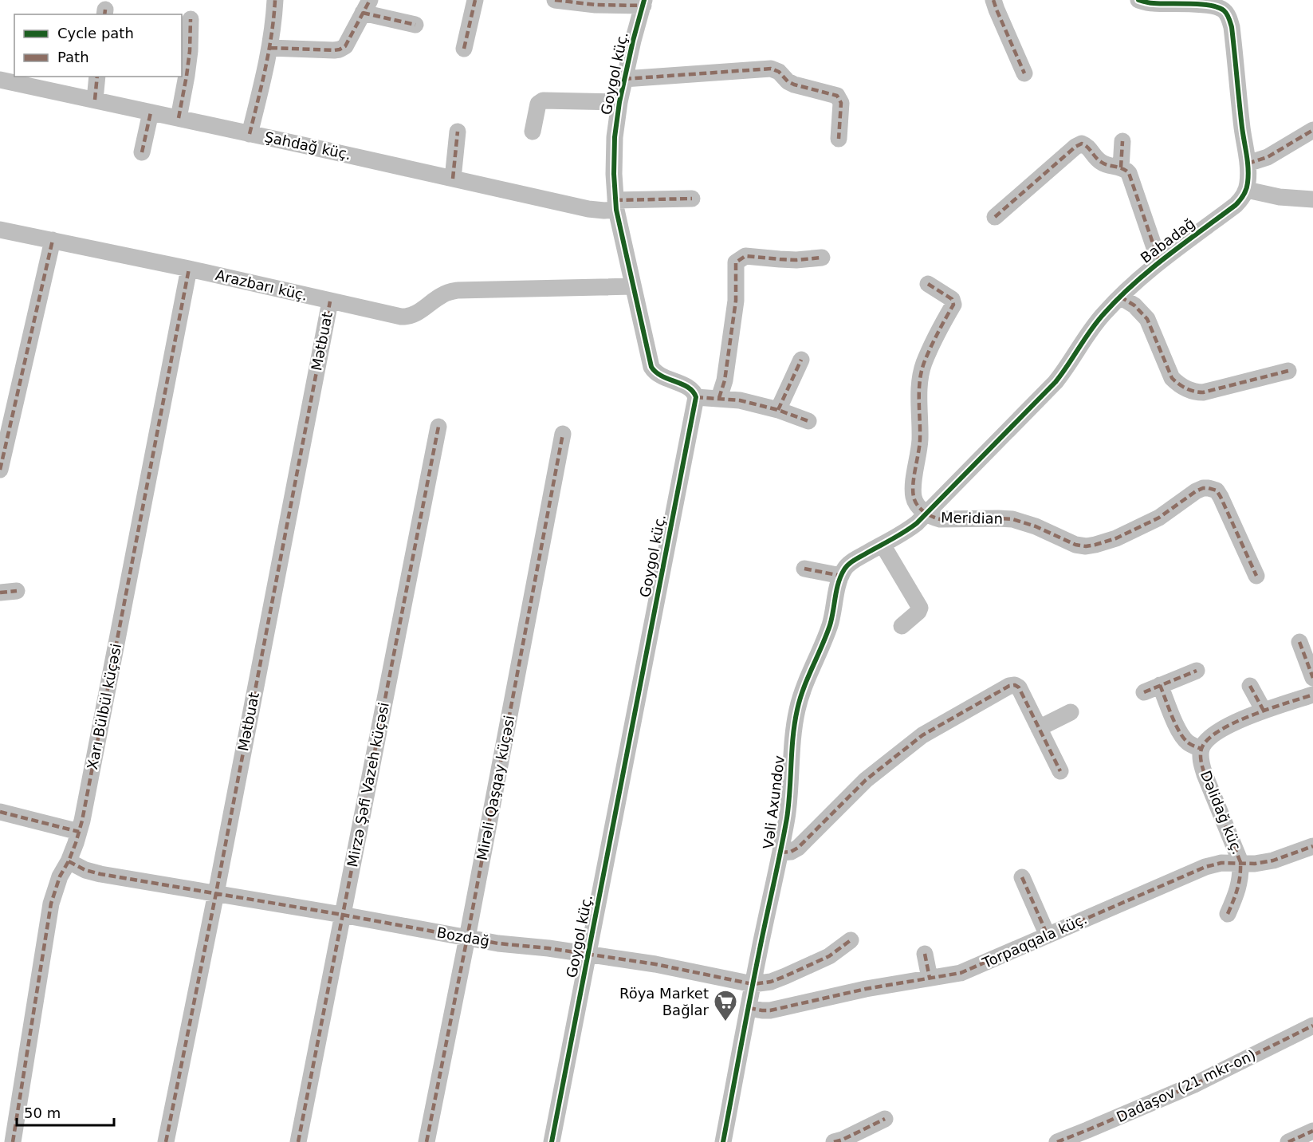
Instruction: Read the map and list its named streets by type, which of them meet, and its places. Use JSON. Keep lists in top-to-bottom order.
{
  "streets": {
    "street": [
      "Goygol küç.",
      "Şahdağ küç.",
      "Babadağ",
      "Arazbarı küç.",
      "Mətbuat",
      "Meridian",
      "Xarı Bülbül küçəsi",
      "Mirzə Şəfi Vazeh küçəsi",
      "Mirəli Qaşqay küçəsi",
      "Vəli Axundov",
      "Dəlidağ küç.",
      "Bozdağ",
      "Torpaqqala küç.",
      "Dadaşov (21 mkr-on)"
    ]
  },
  "crossings": [
    ["Goygol küç.", "Şahdağ küç."],
    ["Goygol küç.", "Arazbarı küç."],
    ["Goygol küç.", "Bozdağ"],
    ["Babadağ", "Meridian"],
    ["Arazbarı küç.", "Mətbuat"],
    ["Arazbarı küç.", "Xarı Bülbül küçəsi"],
    ["Mətbuat", "Bozdağ"],
    ["Xarı Bülbül küçəsi", "Bozdağ"],
    ["Mirzə Şəfi Vazeh küçəsi", "Bozdağ"],
    ["Mirəli Qaşqay küçəsi", "Bozdağ"],
    ["Vəli Axundov", "Bozdağ"],
    ["Vəli Axundov", "Torpaqqala küç."],
    ["Dəlidağ küç.", "Torpaqqala küç."]
  ],
  "places": {
    "supermarket": ["Röya Market Bağlar"]
  },
  "legend": ["Cycle path", "Path"],
  "scale_bar": "50 m"
}
